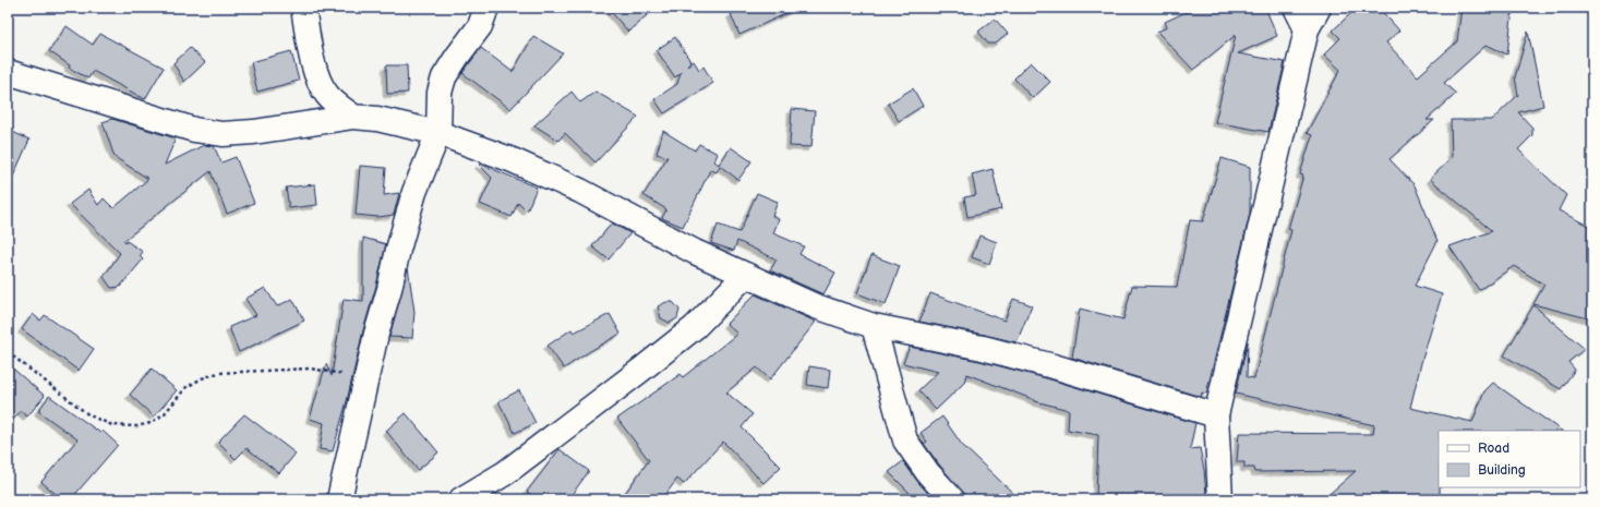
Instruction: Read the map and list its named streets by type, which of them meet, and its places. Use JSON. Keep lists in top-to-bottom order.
{
  "legend": ["Road", "Building"]
}
